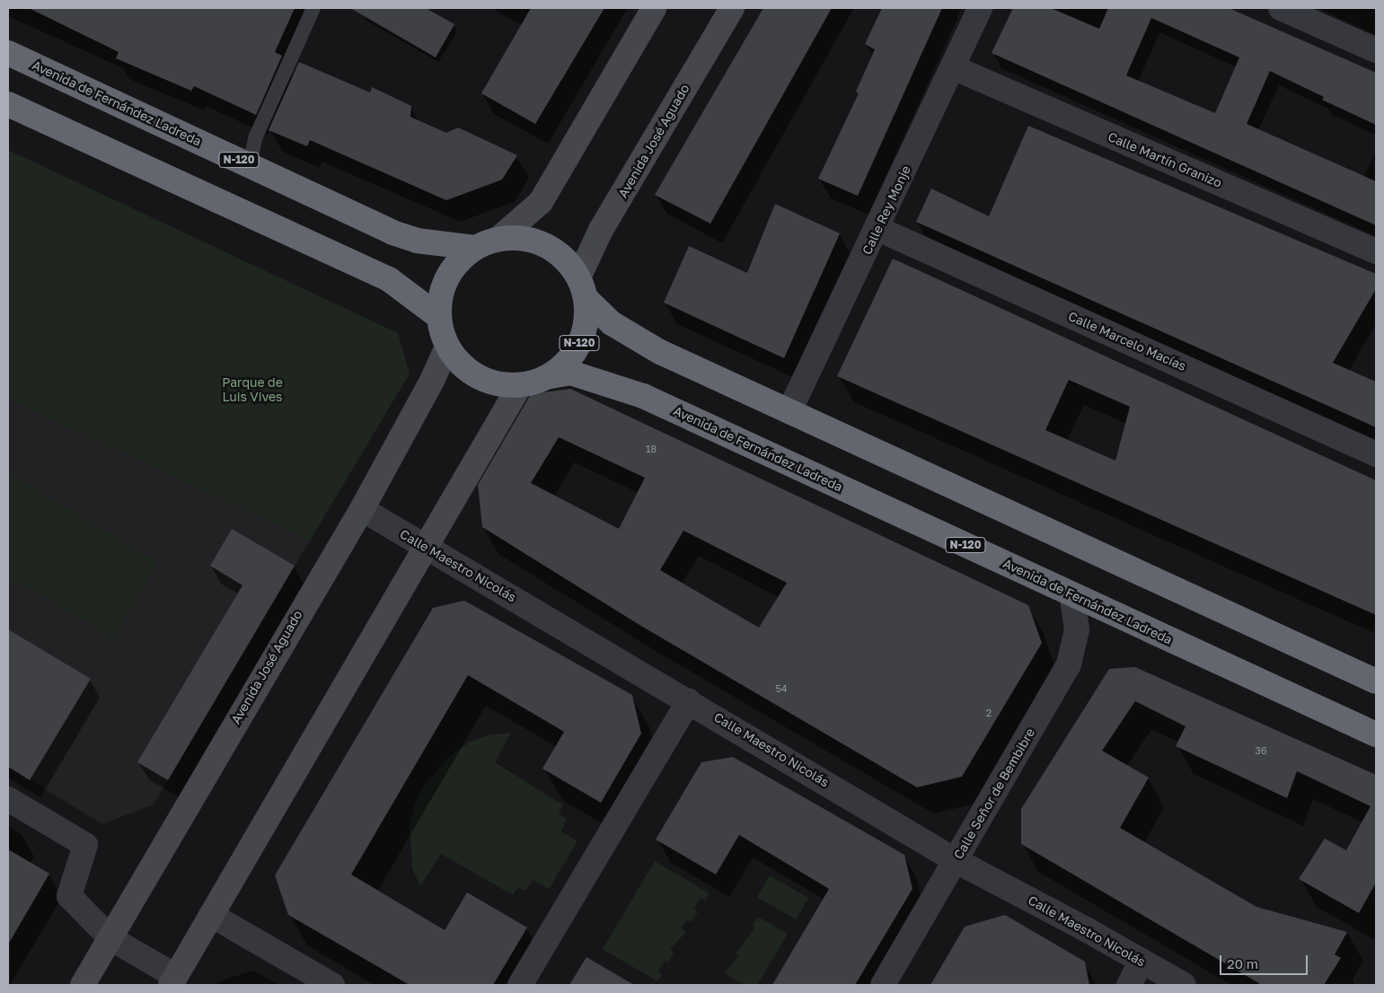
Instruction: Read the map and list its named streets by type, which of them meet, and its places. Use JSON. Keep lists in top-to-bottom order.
{
  "streets": {
    "highway": ["Avenida de Fernández Ladreda", "N-120"],
    "main road": ["Avenida José Aguado"],
    "street": [
      "Calle Martín Granizo",
      "Calle Rey Monje",
      "Calle Marcelo Macías",
      "Calle Maestro Nicolás",
      "Calle Señor de Bembibre"
    ]
  },
  "crossings": [
    ["Avenida de Fernández Ladreda", "Avenida José Aguado"],
    ["Avenida de Fernández Ladreda", "N-120"],
    ["Avenida de Fernández Ladreda", "Calle Señor de Bembibre"],
    ["Avenida José Aguado", "N-120"],
    ["Avenida José Aguado", "Calle Maestro Nicolás"],
    ["N-120", "Calle Rey Monje"],
    ["Calle Martín Granizo", "Calle Rey Monje"],
    ["Calle Rey Monje", "Calle Marcelo Macías"],
    ["Calle Maestro Nicolás", "Calle Señor de Bembibre"]
  ],
  "parks": ["Parque de Luis Vives"],
  "house_numbers": [
    "18",
    "54",
    "2",
    "36"
  ],
  "scale_bar": "20 m"
}
